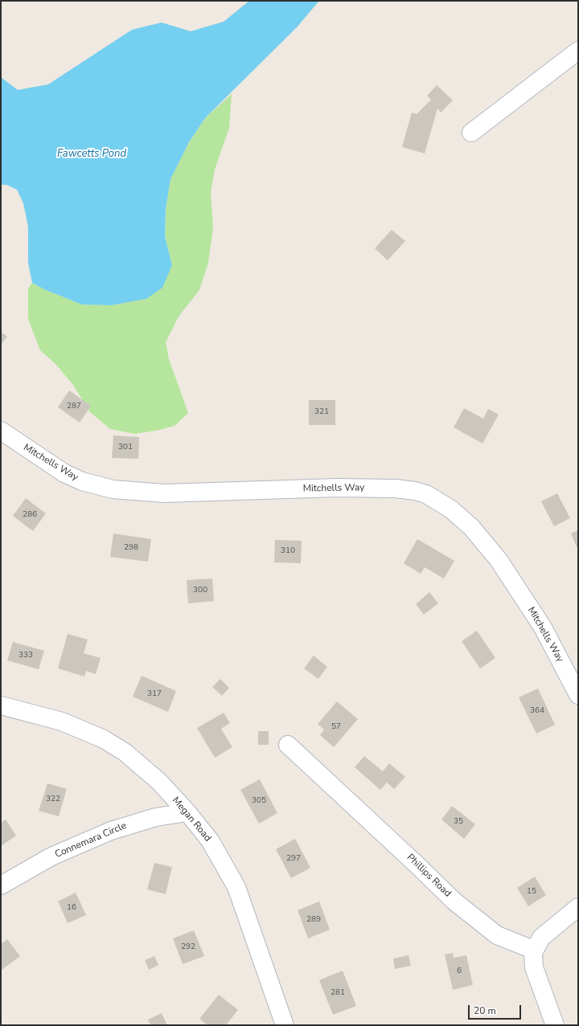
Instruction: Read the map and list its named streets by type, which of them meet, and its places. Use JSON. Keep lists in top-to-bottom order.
{
  "streets": {
    "street": [
      "Mitchells Way",
      "Megan Road",
      "Connemara Circle",
      "Phillips Road"
    ]
  },
  "crossings": [
    ["Megan Road", "Connemara Circle"]
  ],
  "water": ["Fawcetts Pond"],
  "house_numbers": [
    "287",
    "321",
    "301",
    "286",
    "298",
    "310",
    "300",
    "333",
    "317",
    "364",
    "57",
    "322",
    "305",
    "35",
    "297",
    "15",
    "16",
    "289",
    "292",
    "6",
    "281"
  ],
  "scale_bar": "20 m"
}
